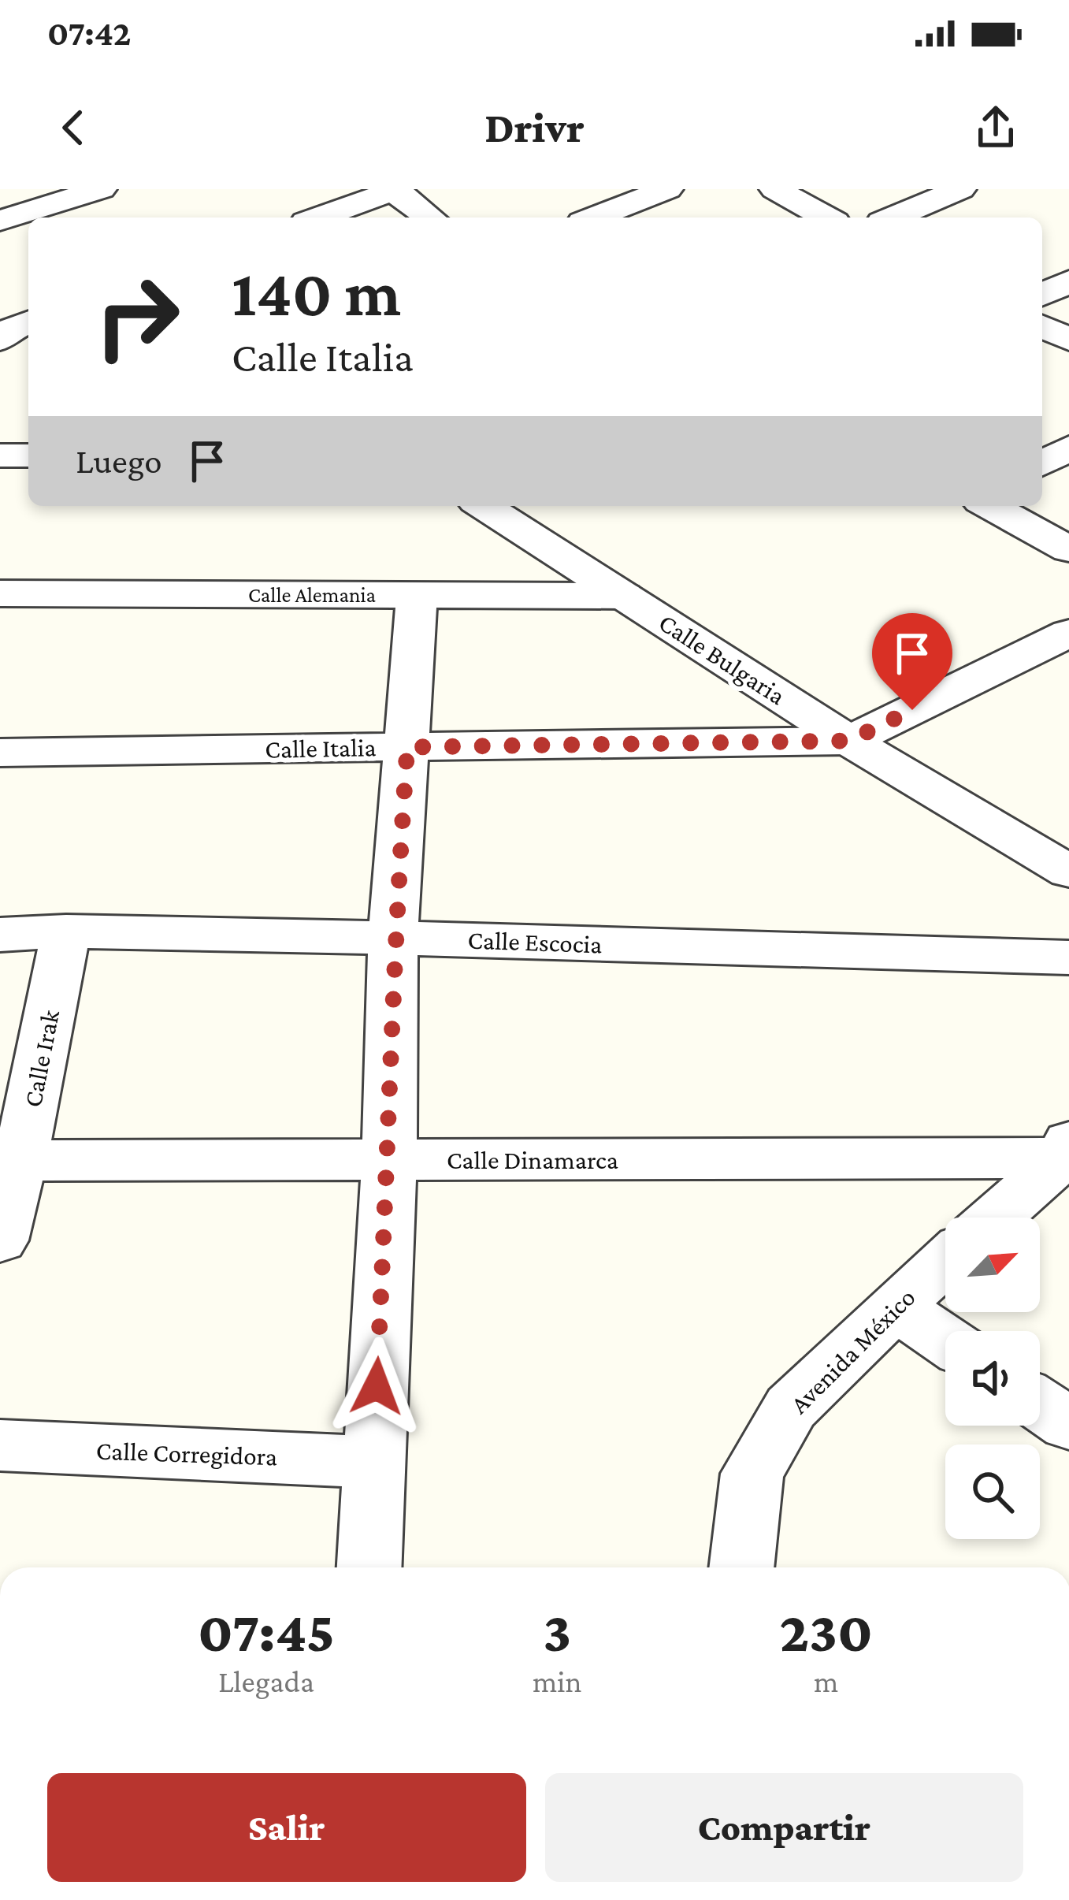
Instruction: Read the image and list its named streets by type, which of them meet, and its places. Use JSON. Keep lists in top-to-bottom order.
{
  "streets": {
    "street": [
      "Calle Alemania",
      "Calle Bulgaria",
      "Calle Italia",
      "Calle Escocia",
      "Calle Irak",
      "Calle Dinamarca",
      "Avenida México",
      "Calle Corregidora"
    ]
  },
  "crossings": [
    ["Calle Alemania", "Calle Bulgaria"],
    ["Calle Bulgaria", "Calle Italia"],
    ["Calle Escocia", "Calle Irak"],
    ["Calle Irak", "Calle Dinamarca"]
  ],
  "north": "top right",
  "page": {
    "status": "07:42",
    "header": "Drivr",
    "turn": ["140 m", "Calle Italia"],
    "then": "Luego",
    "eta": [
      "07:45",
      "Llegada",
      "3",
      "min",
      "230",
      "m"
    ],
    "buttons": ["Salir", "Compartir"]
  }
}
